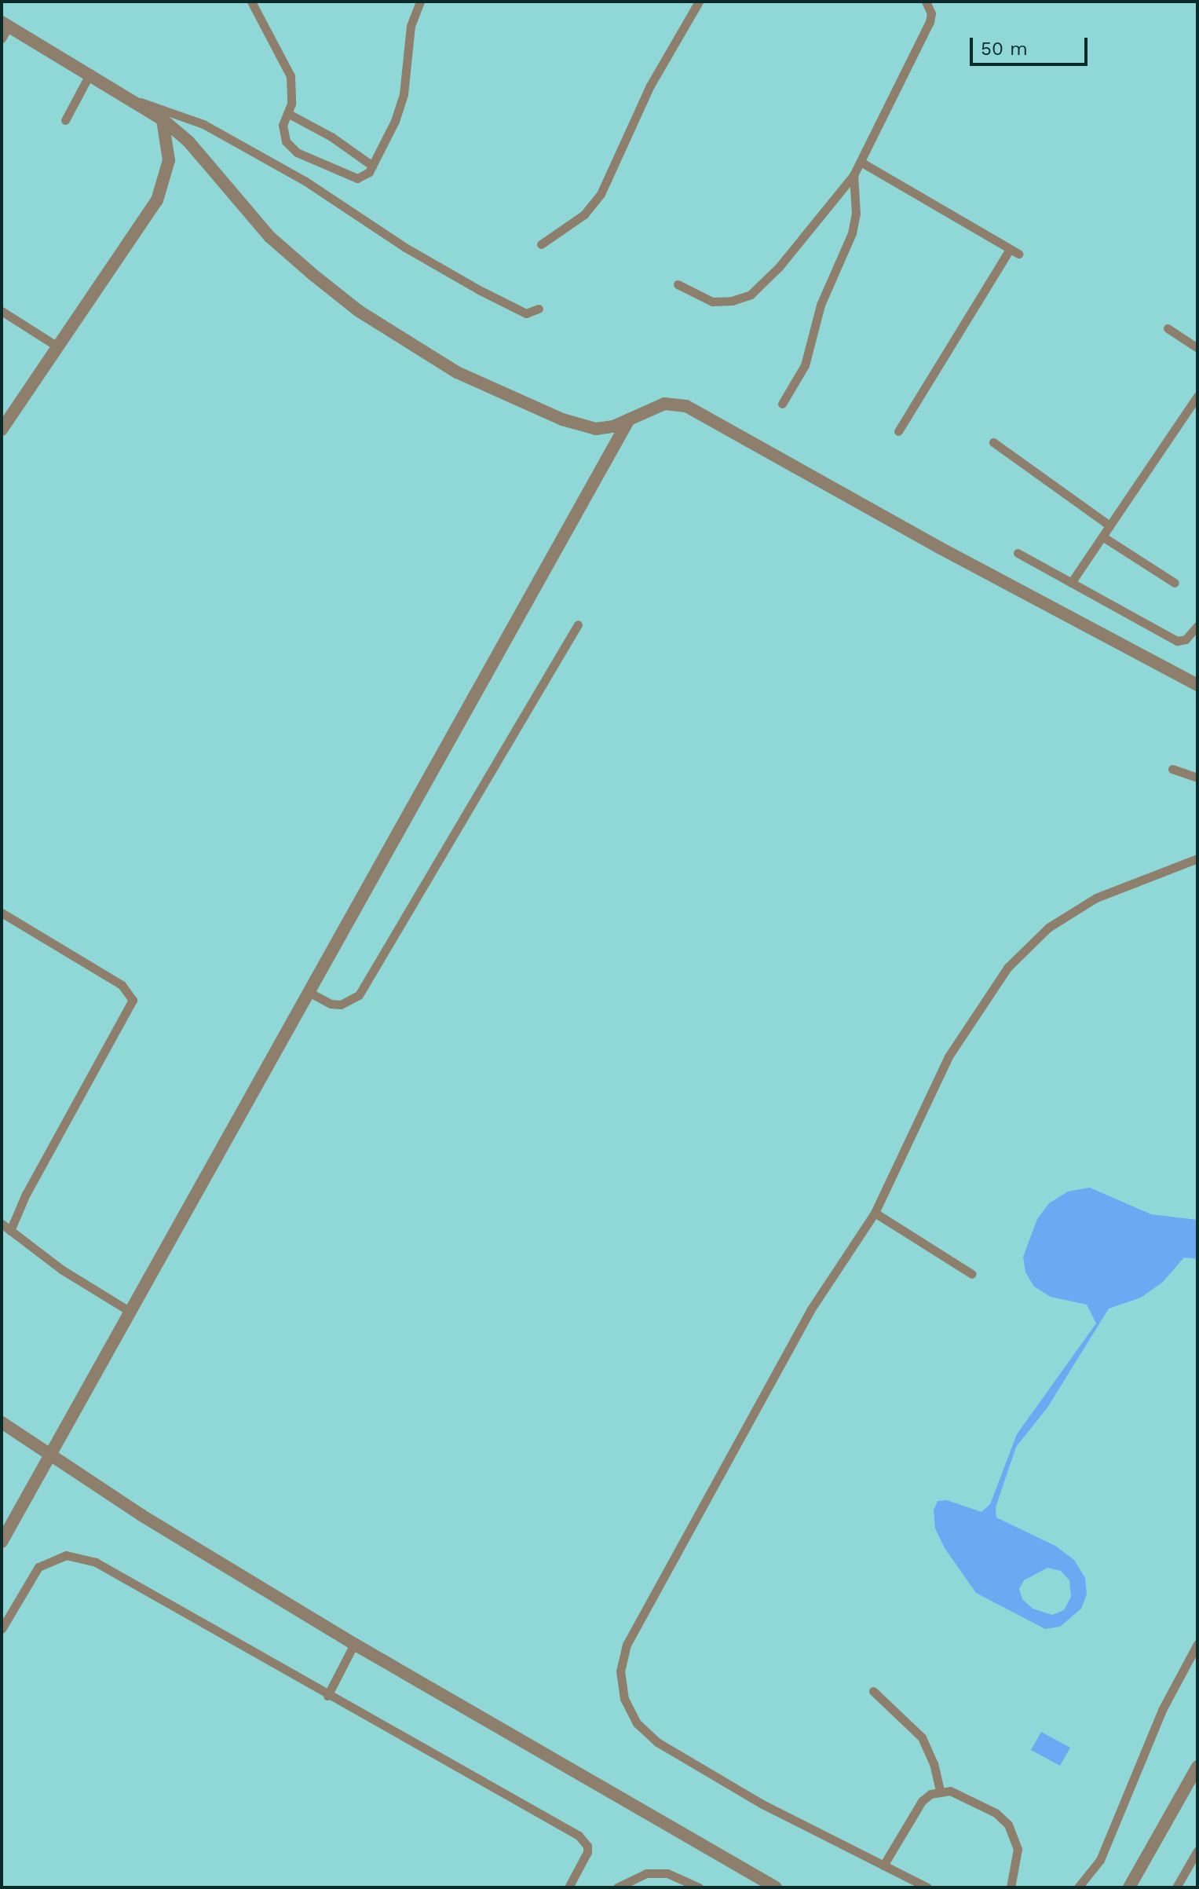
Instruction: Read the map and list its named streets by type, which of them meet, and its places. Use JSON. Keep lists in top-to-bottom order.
{
  "scale_bar": "50 m"
}
